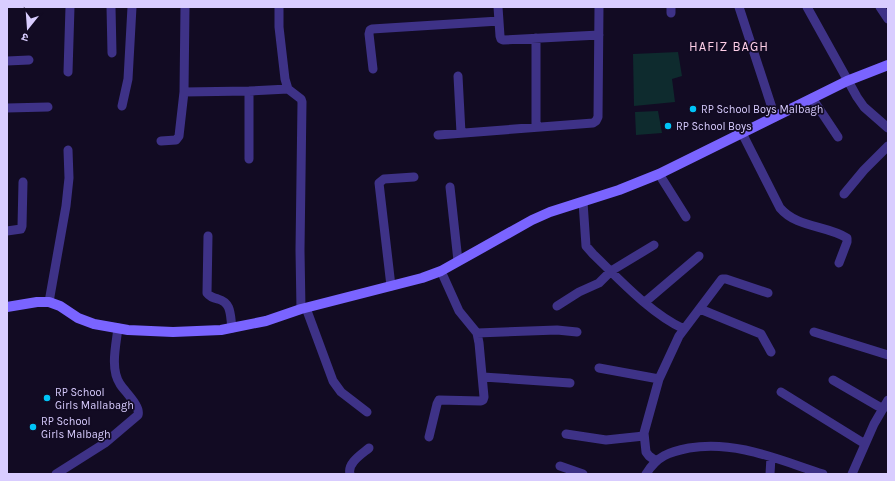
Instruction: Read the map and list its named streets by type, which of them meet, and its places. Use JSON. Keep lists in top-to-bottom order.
{
  "districts": ["HAFIZ BAGH"],
  "places": [
    "RP School Boys Malbagh",
    "RP School Boys",
    "RP School Girls Mallabagh",
    "RP School Girls Malbagh"
  ],
  "north": "bottom"
}
